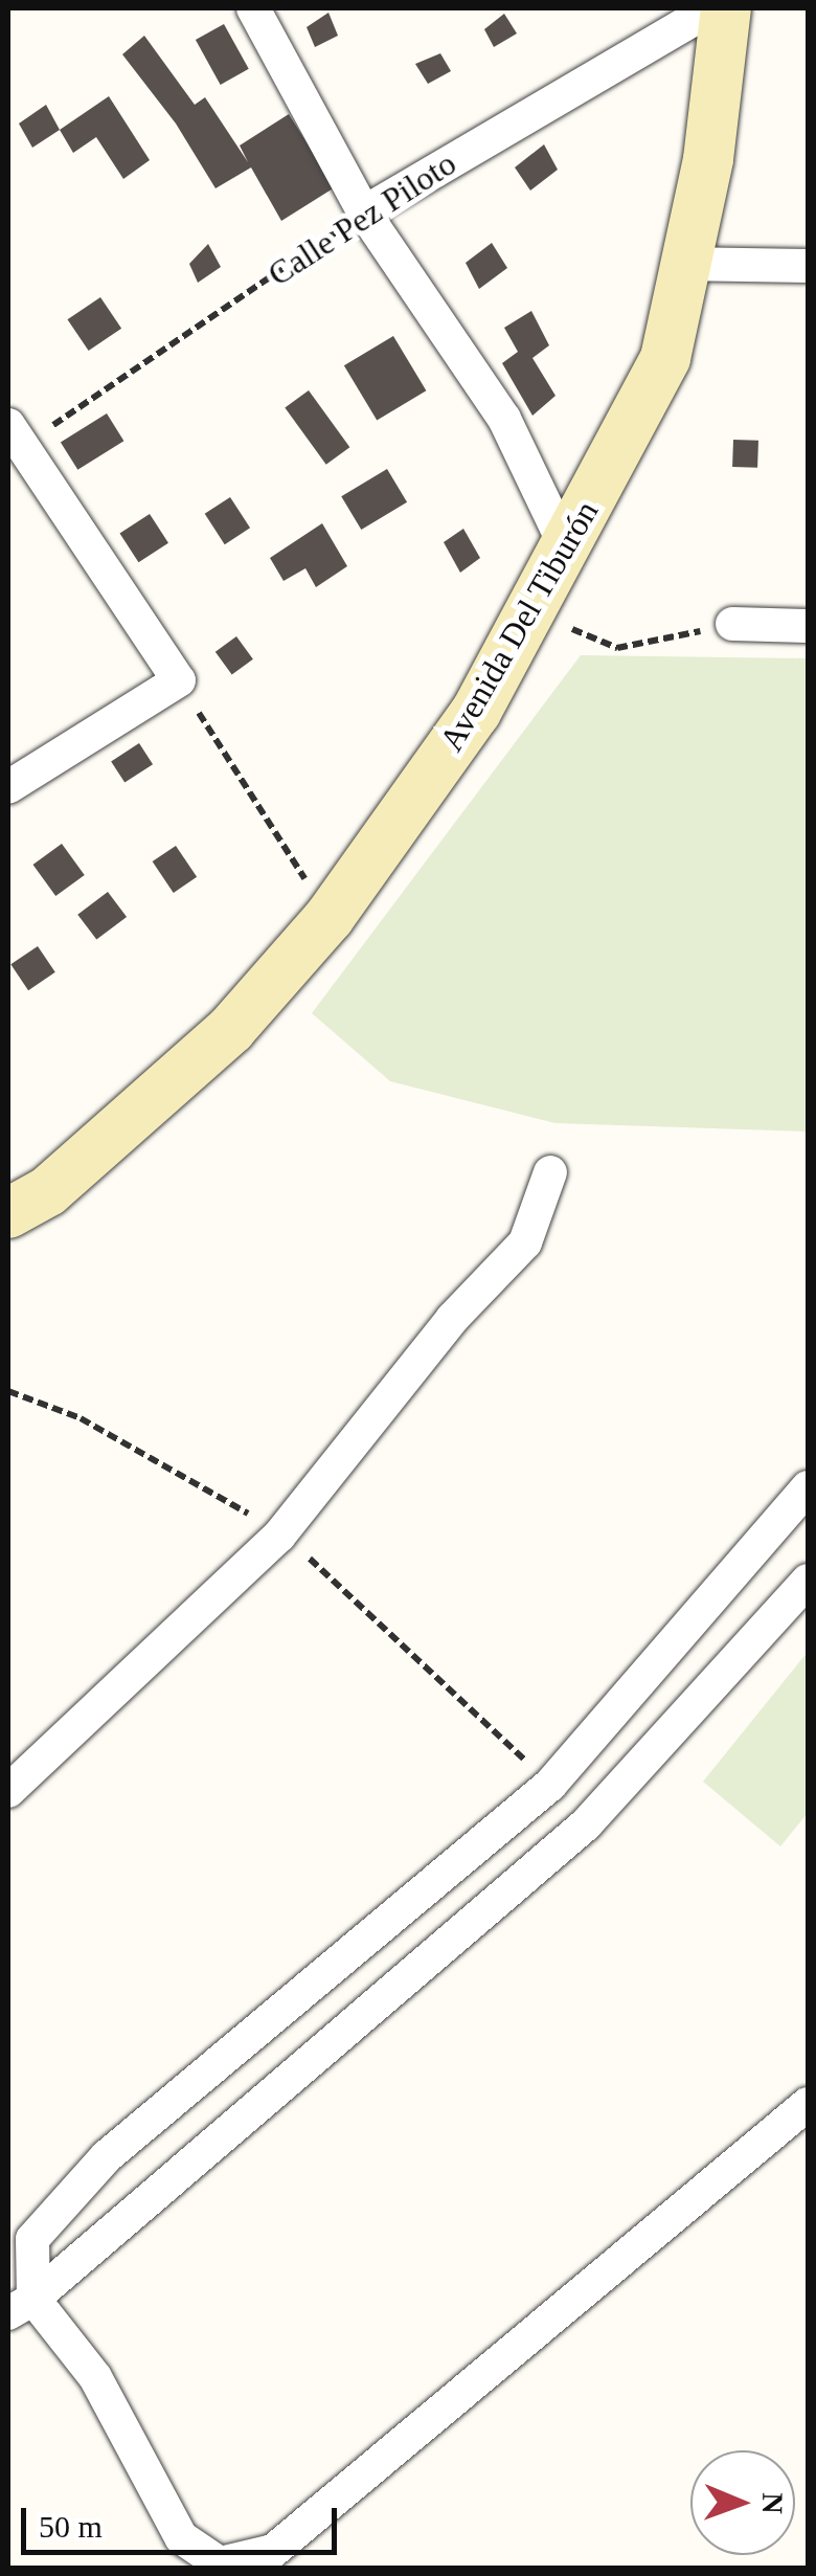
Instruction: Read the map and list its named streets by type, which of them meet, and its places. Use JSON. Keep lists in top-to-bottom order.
{
  "streets": {
    "street": ["Calle Pez Piloto", "Avenida Del Tiburón"]
  },
  "scale_bar": "50 m",
  "north": "right"
}
